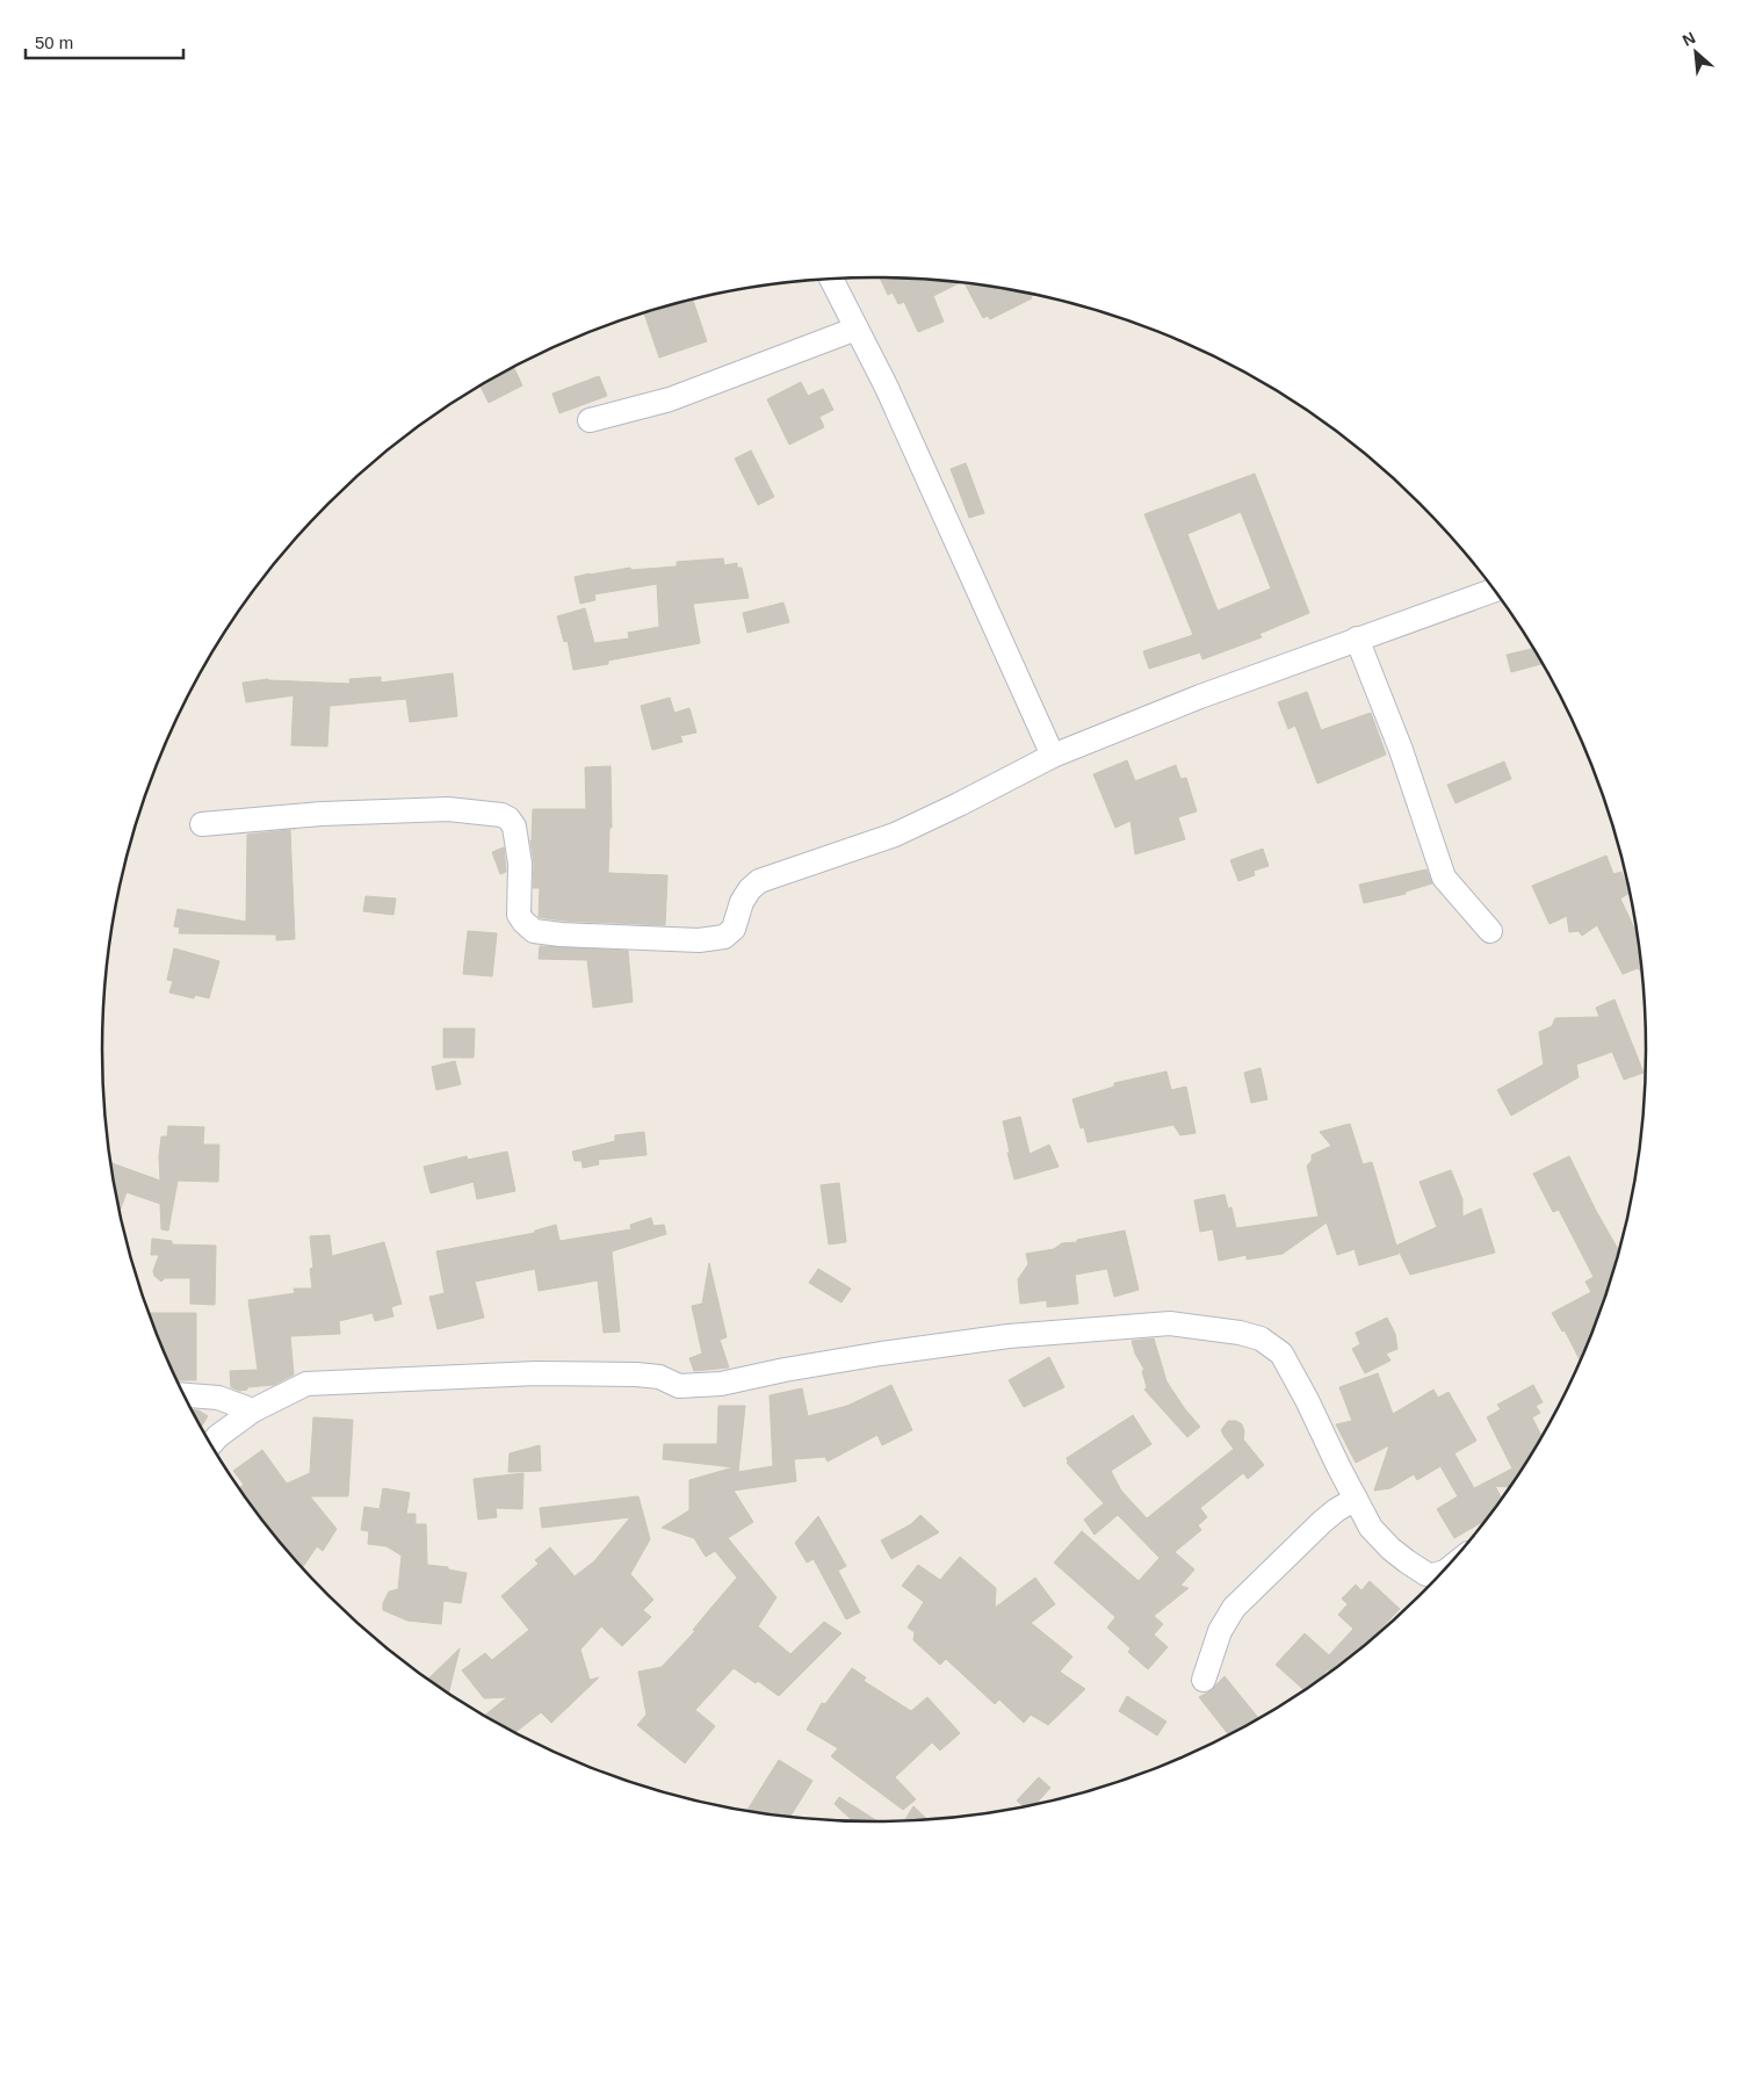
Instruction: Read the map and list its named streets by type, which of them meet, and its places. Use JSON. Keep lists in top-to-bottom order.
{
  "scale_bar": "50 m",
  "north": "top left"
}
